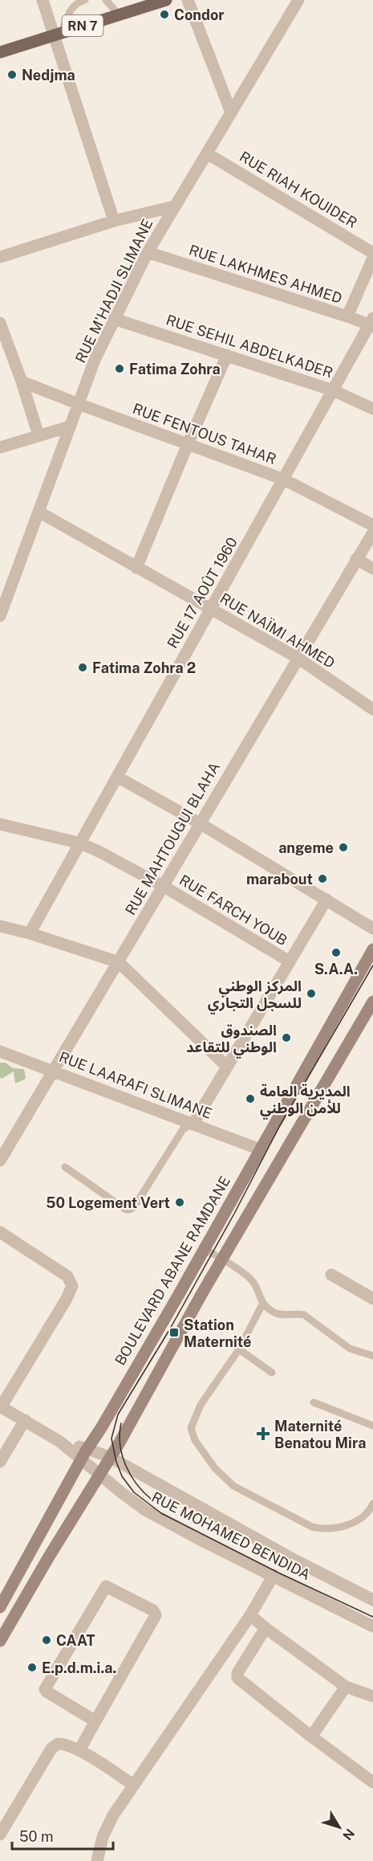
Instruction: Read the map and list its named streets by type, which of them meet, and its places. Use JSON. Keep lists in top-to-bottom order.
{
  "streets": {
    "main road": ["RN 7", "BOULEVARD ABANE RAMDANE"],
    "street": [
      "RUE RIAH KOUIDER",
      "RUE LAKHMES AHMED",
      "RUE M'HADJI SLIMANE",
      "RUE SEHIL ABDELKADER",
      "RUE FENTOUS TAHAR",
      "RUE 17 AOÛT 1960",
      "RUE NAÏMI AHMED",
      "RUE MAHTOUGUI BLAHA",
      "RUE FARCH YOUB",
      "RUE LAARAFI SLIMANE",
      "RUE MOHAMED BENDIDA"
    ]
  },
  "crossings": [
    ["RUE RIAH KOUIDER", "RUE M'HADJI SLIMANE"],
    ["RUE LAKHMES AHMED", "RUE M'HADJI SLIMANE"],
    ["RUE LAKHMES AHMED", "RUE 17 AOÛT 1960"],
    ["RUE M'HADJI SLIMANE", "RUE SEHIL ABDELKADER"],
    ["RUE M'HADJI SLIMANE", "RUE FENTOUS TAHAR"],
    ["RUE M'HADJI SLIMANE", "RUE NAÏMI AHMED"],
    ["RUE SEHIL ABDELKADER", "RUE 17 AOÛT 1960"],
    ["RUE FENTOUS TAHAR", "RUE 17 AOÛT 1960"],
    ["RUE 17 AOÛT 1960", "RUE NAÏMI AHMED"],
    ["RUE 17 AOÛT 1960", "RUE FARCH YOUB"],
    ["RUE NAÏMI AHMED", "RUE MAHTOUGUI BLAHA"],
    ["RUE MAHTOUGUI BLAHA", "RUE FARCH YOUB"],
    ["RUE MAHTOUGUI BLAHA", "RUE LAARAFI SLIMANE"],
    ["RUE LAARAFI SLIMANE", "BOULEVARD ABANE RAMDANE"],
    ["BOULEVARD ABANE RAMDANE", "RUE MOHAMED BENDIDA"]
  ],
  "places": {
    "other": [
      "Condor",
      "Nedjma",
      "Fatima Zohra",
      "Fatima Zohra 2",
      "angeme",
      "marabout",
      "S.A.A.",
      "المركز الوطني للسجل التجاري",
      "الصندوق الوطني للتقاعد",
      "المديرية العامة للأمن الوطني",
      "50 Logement Vert",
      "CAAT",
      "E.p.d.m.i.a."
    ],
    "transit": ["Station Maternité"],
    "health": ["Maternité Benatou Mira"]
  },
  "scale_bar": "50 m",
  "north": "bottom right"
}
